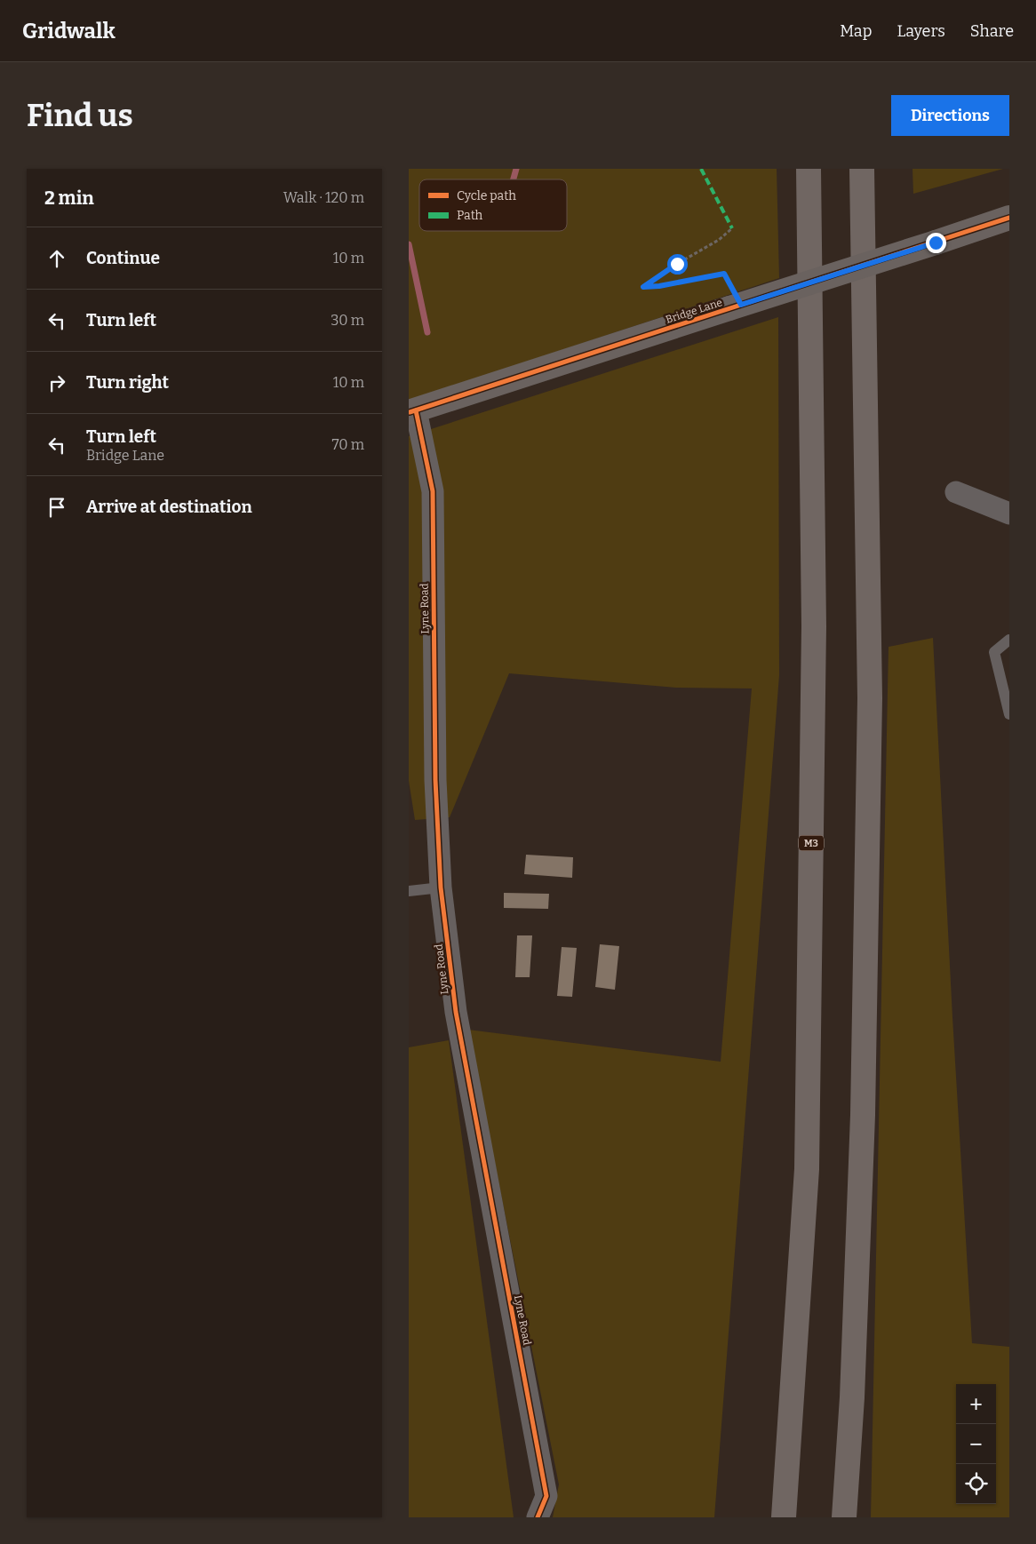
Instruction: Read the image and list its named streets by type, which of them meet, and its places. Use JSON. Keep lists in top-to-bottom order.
{
  "streets": {
    "highway": ["M3"],
    "street": ["Bridge Lane", "Lyne Road"]
  },
  "crossings": [
    ["Bridge Lane", "Lyne Road"]
  ],
  "legend": ["Cycle path", "Path"],
  "page": {
    "header": "Gridwalk",
    "nav": ["Map", "Layers", "Share"],
    "buttons": "Directions",
    "title": "Find us",
    "heading": ["2 min", "Walk · 120 m"],
    "list": [
      ["Continue", "10 m"],
      ["Turn left", "30 m"],
      ["Turn right", "10 m"],
      ["Turn left", "Bridge Lane", "70 m"],
      "Arrive at destination"
    ],
    "map_buttons": ["+", "−"]
  }
}
